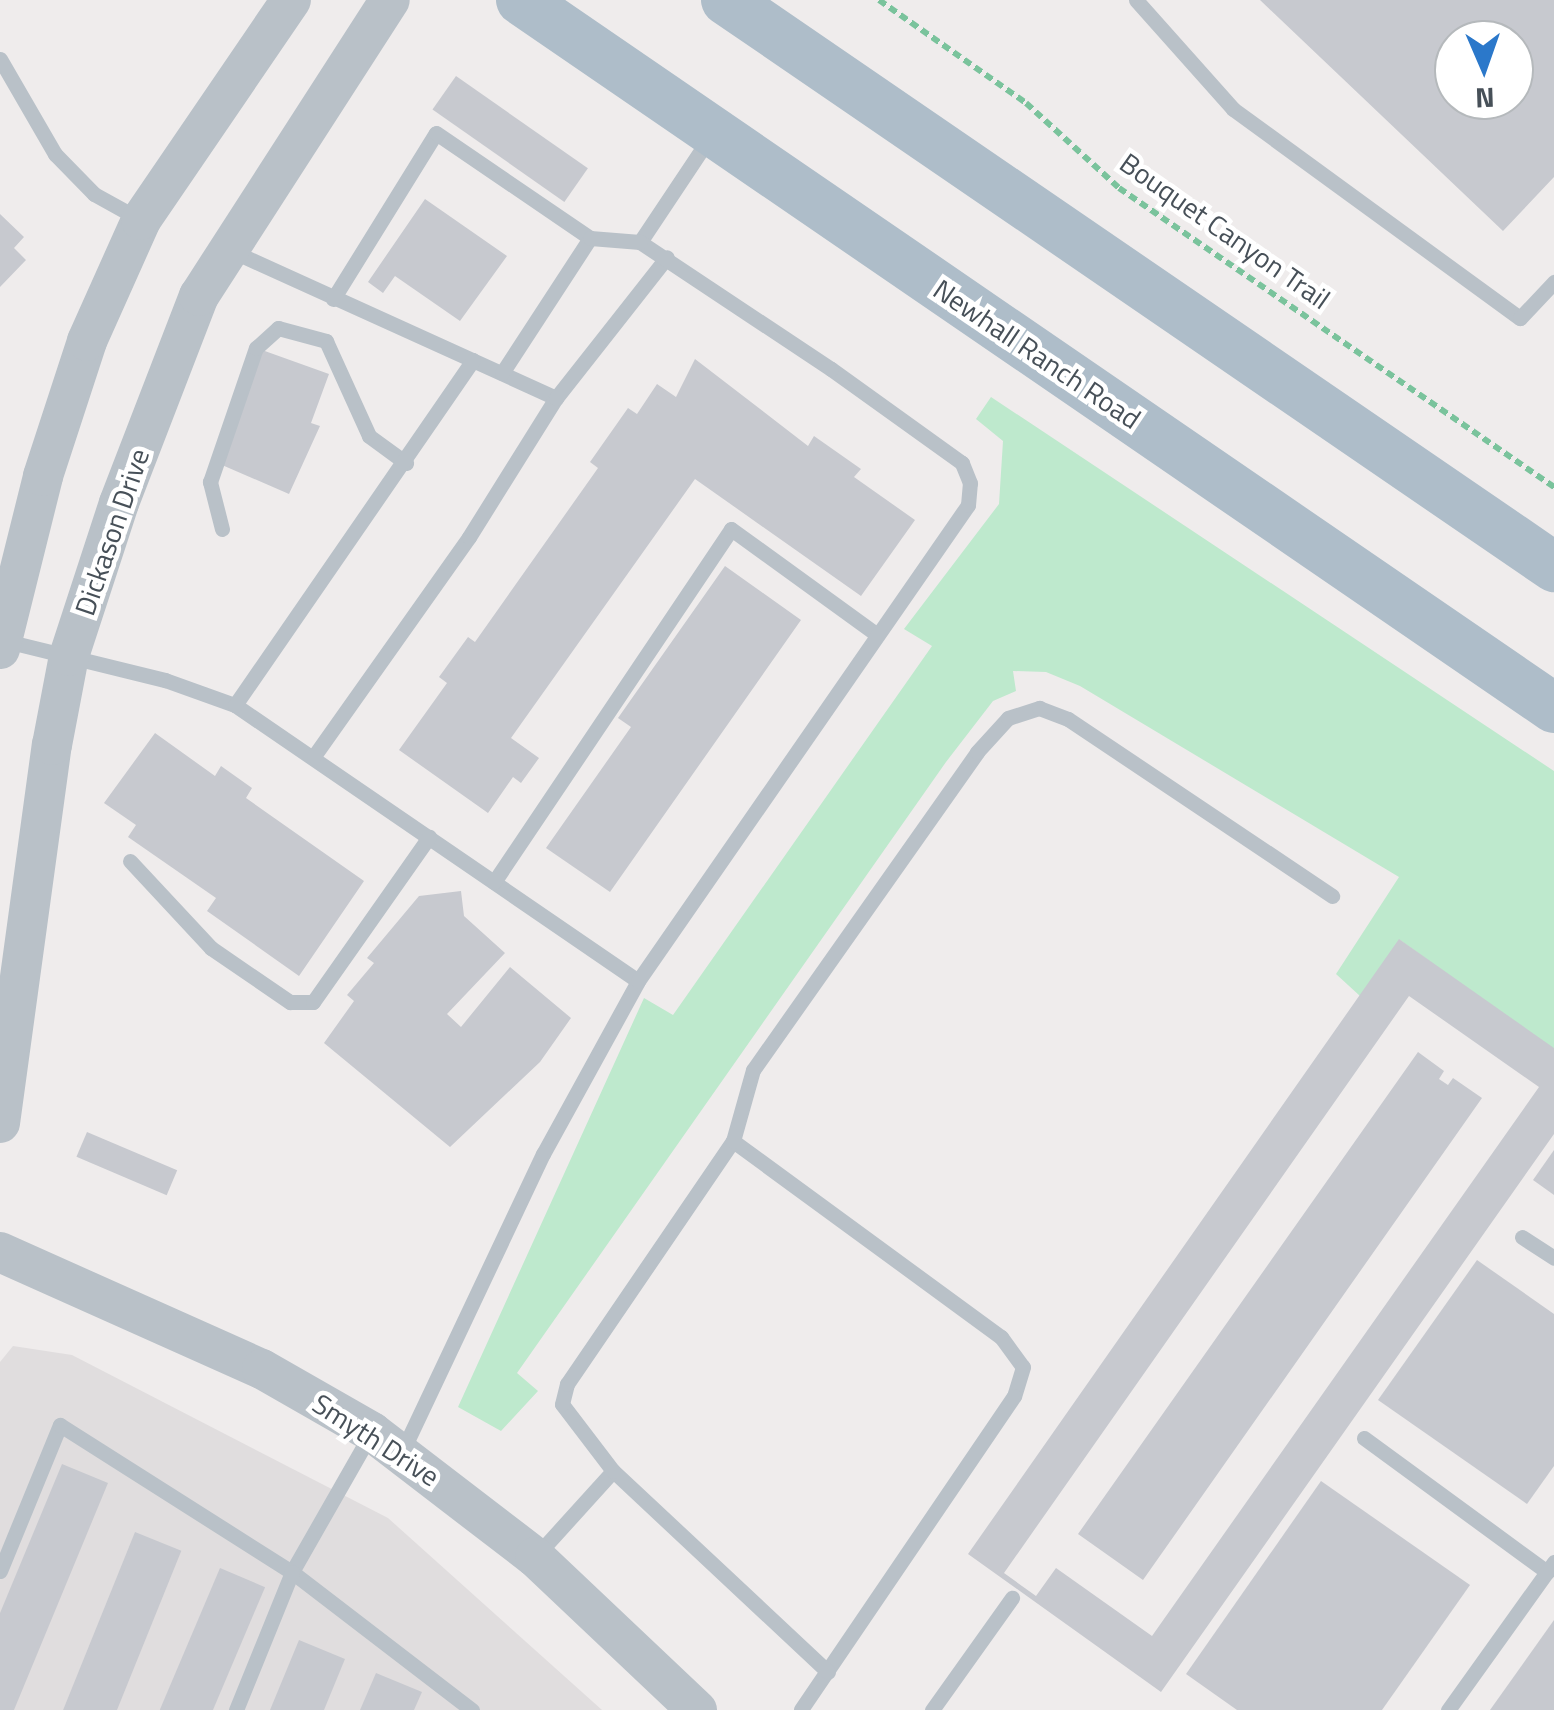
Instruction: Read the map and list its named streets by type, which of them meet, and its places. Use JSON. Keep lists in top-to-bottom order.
{
  "streets": {
    "main road": ["Newhall Ranch Road"],
    "street": ["Dickason Drive", "Smyth Drive"],
    "path": ["Bouquet Canyon Trail"]
  },
  "north": "bottom"
}
